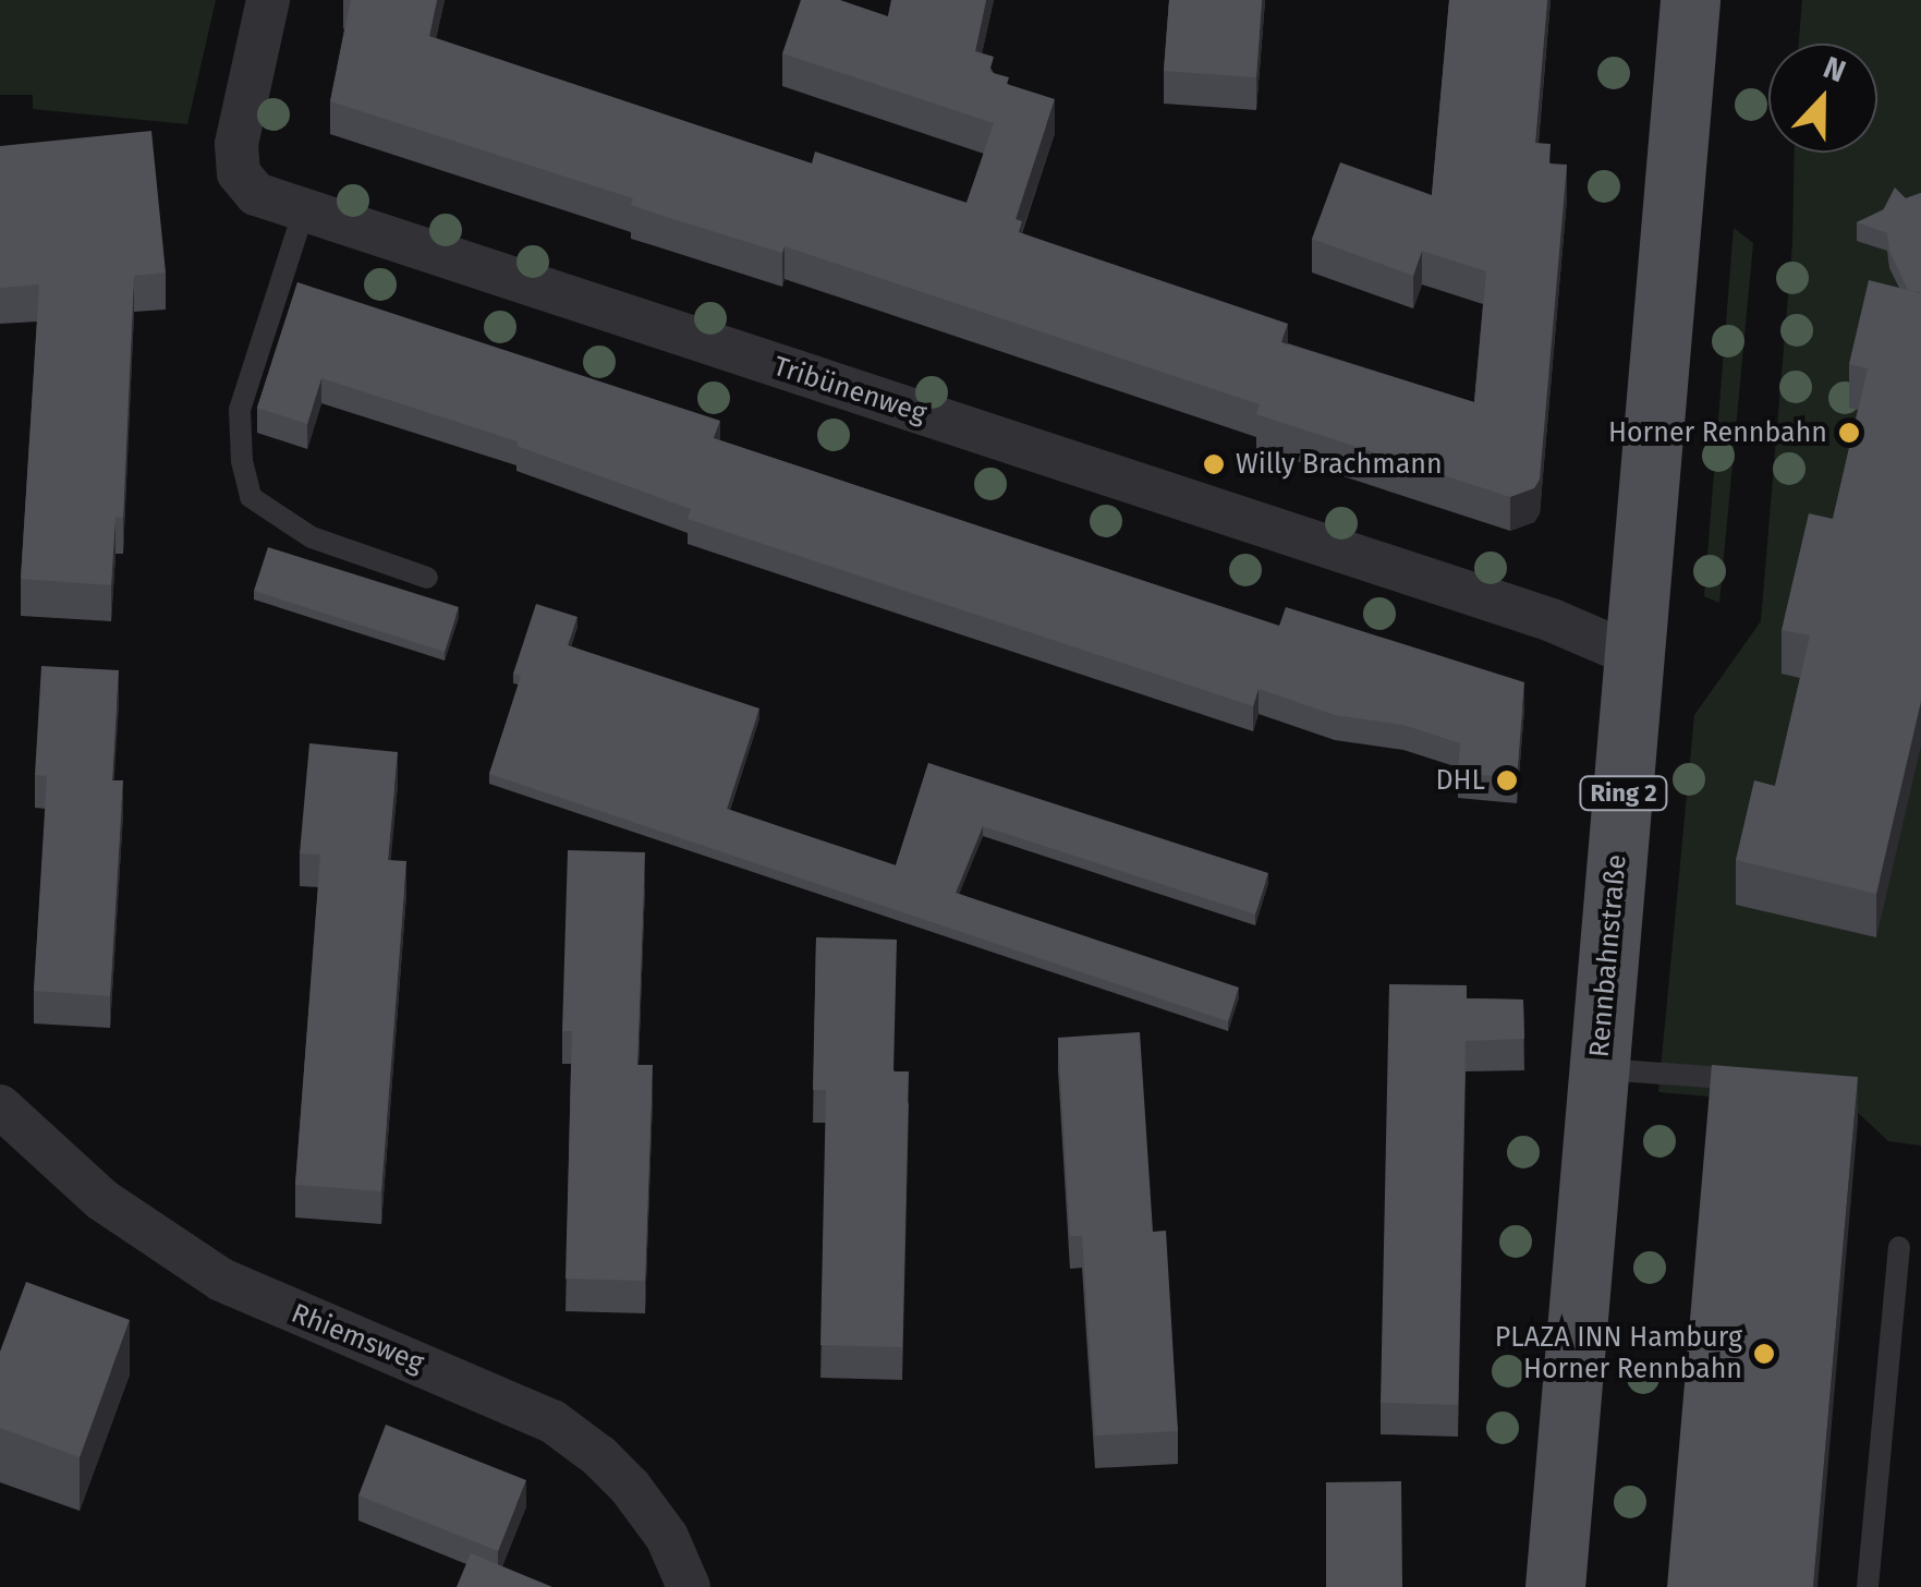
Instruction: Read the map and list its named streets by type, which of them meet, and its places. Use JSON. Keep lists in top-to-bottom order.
{
  "streets": {
    "main road": ["Ring 2", "Rennbahnstraße"],
    "street": ["Tribünenweg", "Rhiemsweg"]
  },
  "crossings": [
    ["Tribünenweg", "Rennbahnstraße"]
  ],
  "places": [
    "Horner Rennbahn",
    "Willy Brachmann",
    "DHL",
    "PLAZA INN Hamburg Horner Rennbahn"
  ],
  "north": "top"
}
